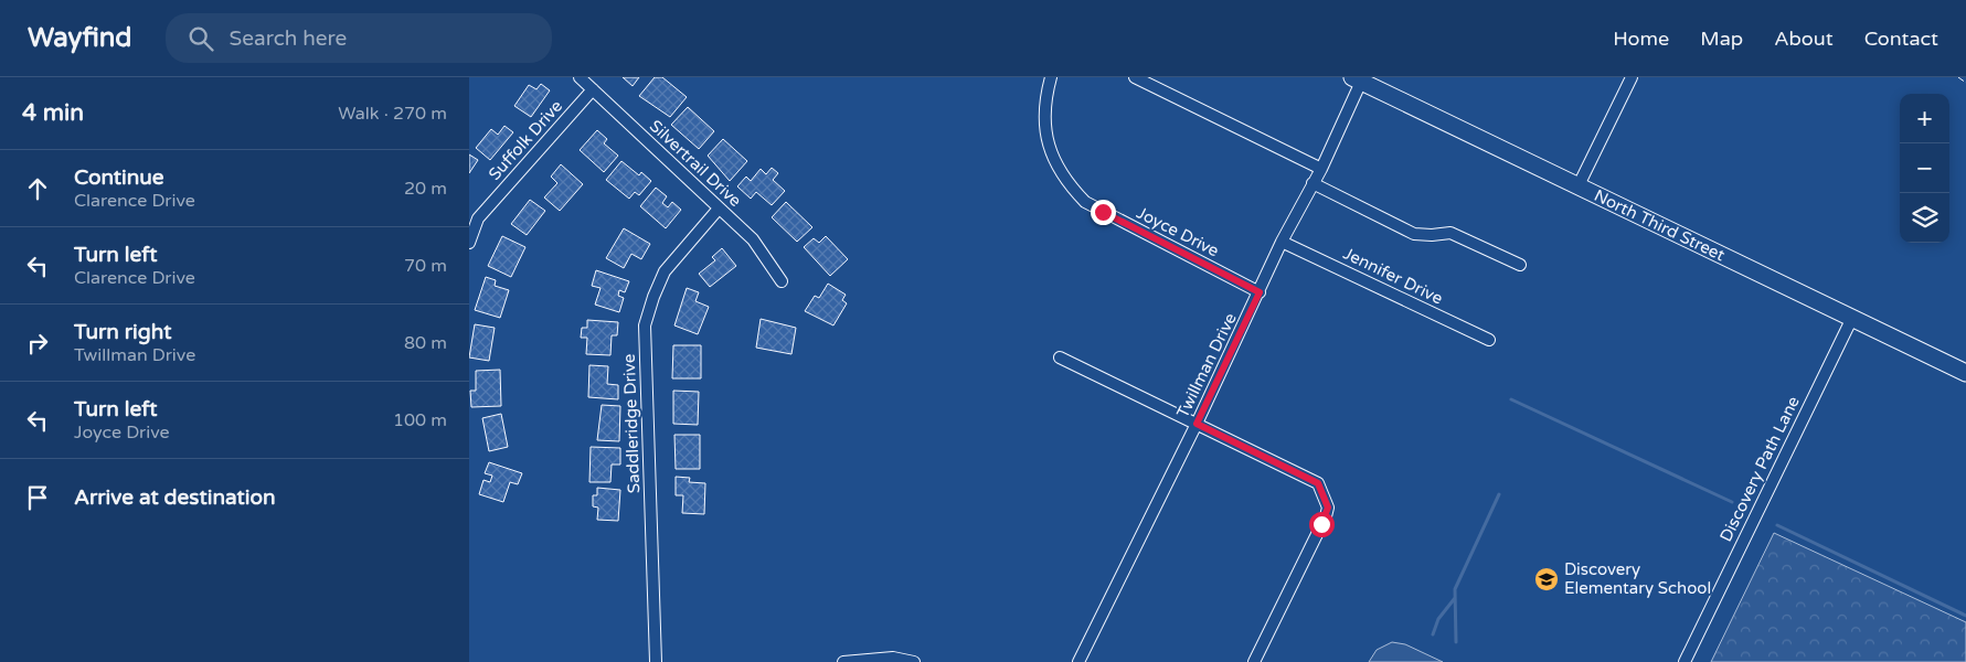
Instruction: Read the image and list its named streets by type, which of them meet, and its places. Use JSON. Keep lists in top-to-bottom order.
{
  "streets": {
    "main road": ["North Third Street"],
    "street": [
      "Suffolk Drive",
      "Silvertrail Drive",
      "Joyce Drive",
      "Jennifer Drive",
      "Twillman Drive",
      "Saddleridge Drive",
      "Discovery Path Lane"
    ]
  },
  "crossings": [
    ["Suffolk Drive", "Silvertrail Drive"],
    ["Silvertrail Drive", "Saddleridge Drive"],
    ["North Third Street", "Twillman Drive"],
    ["North Third Street", "Discovery Path Lane"],
    ["Joyce Drive", "Twillman Drive"],
    ["Jennifer Drive", "Twillman Drive"]
  ],
  "places": {
    "school or university": ["Discovery Elementary School"]
  },
  "page": {
    "header": "Wayfind",
    "search": "Search here",
    "nav": [
      "Home",
      "Map",
      "About",
      "Contact"
    ],
    "heading": ["4 min", "Walk · 270 m"],
    "map_buttons": ["+", "−"],
    "list": [
      ["Continue", "Clarence Drive", "20 m"],
      ["Turn left", "Clarence Drive", "70 m"],
      ["Turn right", "Twillman Drive", "80 m"],
      ["Turn left", "Joyce Drive", "100 m"],
      "Arrive at destination"
    ]
  }
}
